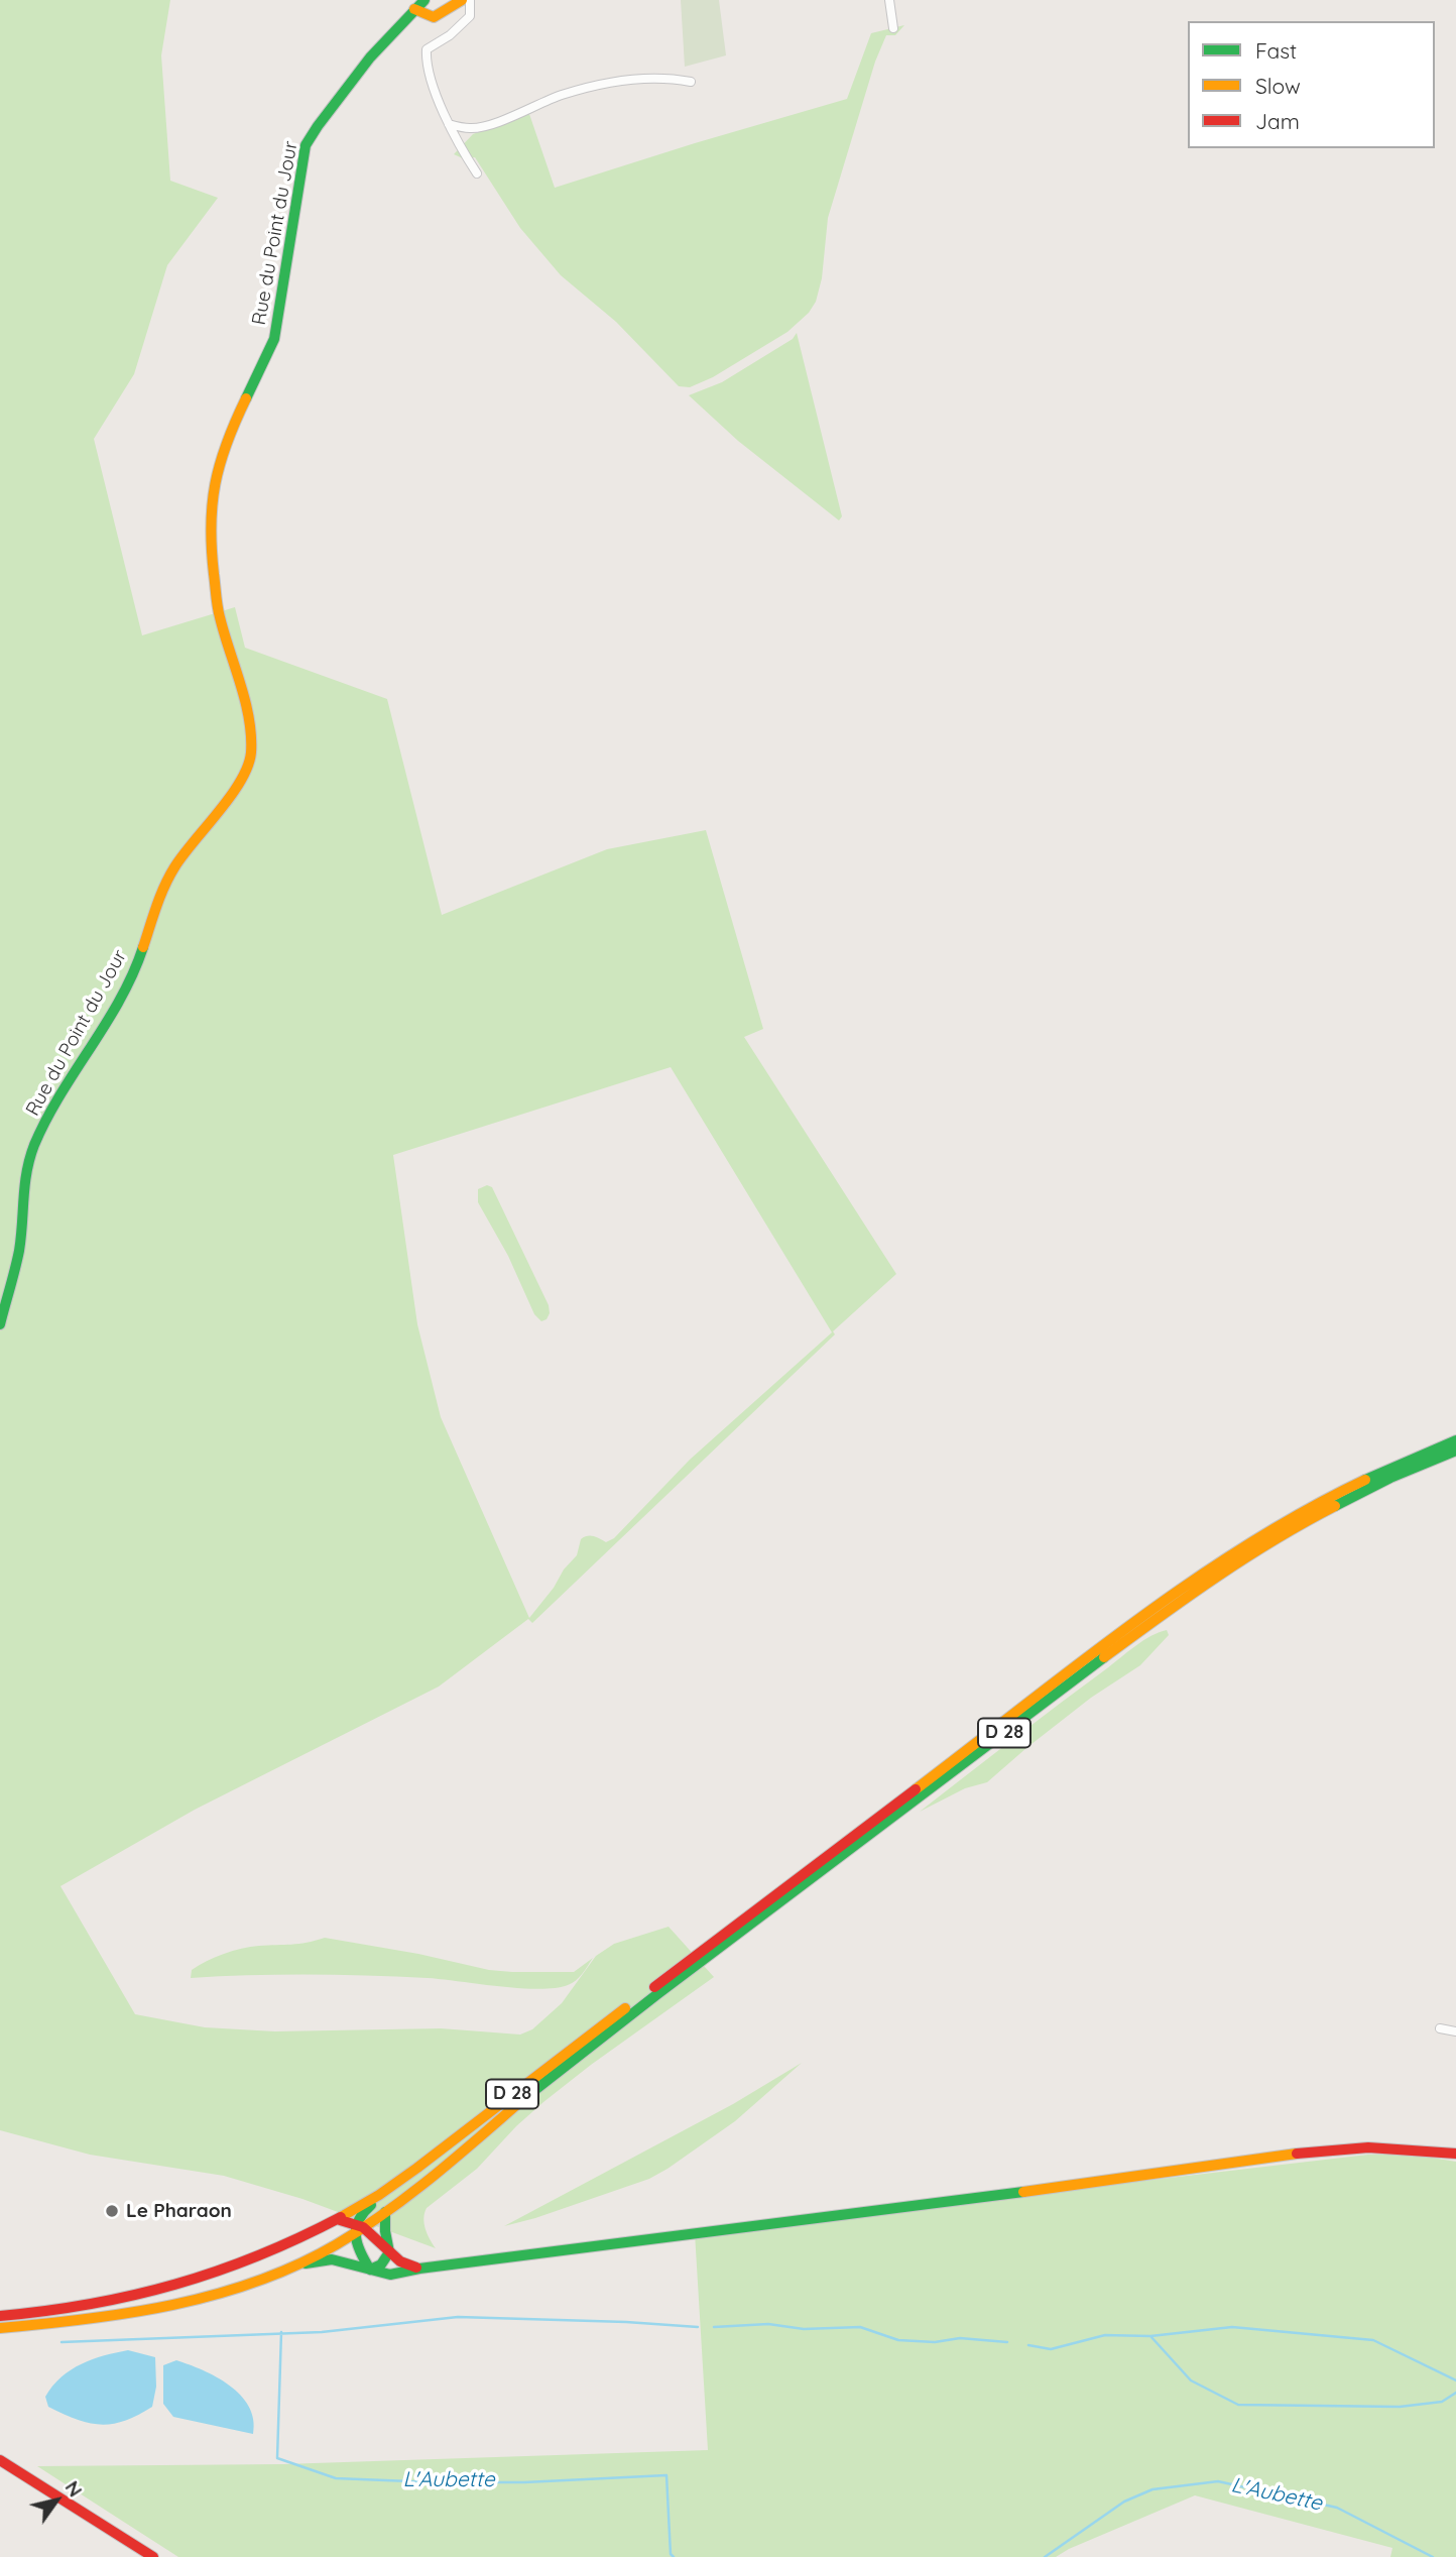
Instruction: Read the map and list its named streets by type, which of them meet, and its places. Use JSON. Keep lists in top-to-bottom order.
{
  "streets": {
    "main road": ["Rue du Point du Jour", "D 28"]
  },
  "water": ["L'Aubette"],
  "places": ["Le Pharaon"],
  "legend": ["Fast", "Slow", "Jam"],
  "north": "top right"
}
